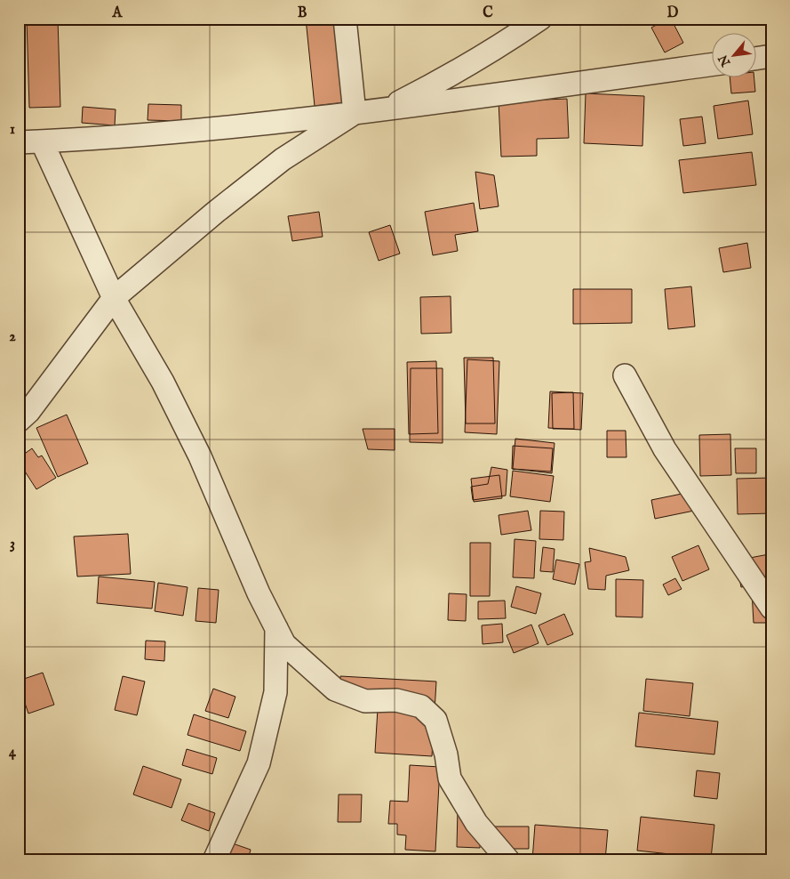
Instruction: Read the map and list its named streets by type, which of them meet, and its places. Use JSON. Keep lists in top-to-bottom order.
{
  "north": "bottom left",
  "grid": {
    "columns": [
      "A",
      "B",
      "C",
      "D"
    ],
    "rows": [
      "1",
      "2",
      "3",
      "4"
    ]
  }
}
